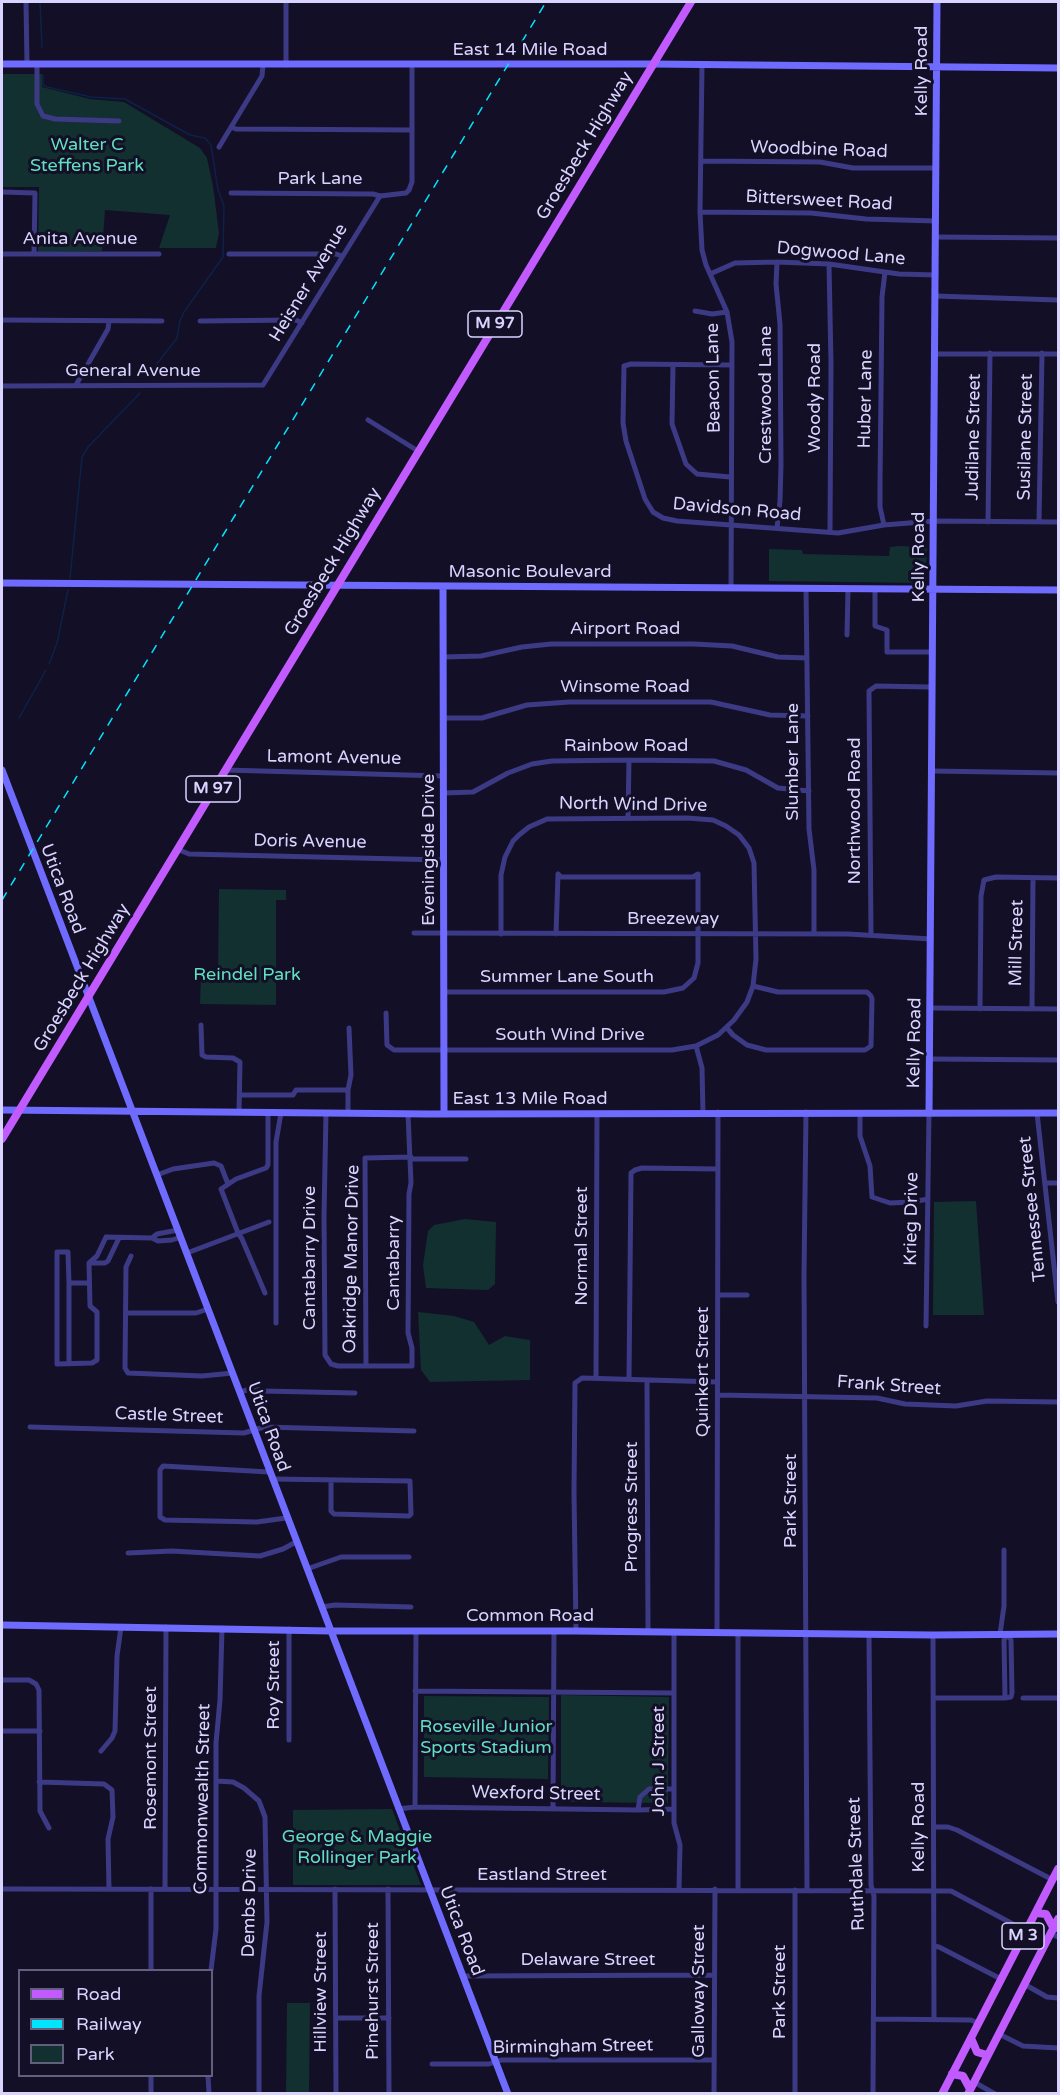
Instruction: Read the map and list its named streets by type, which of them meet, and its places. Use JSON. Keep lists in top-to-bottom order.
{
  "streets": {
    "main road": ["Groesbeck Highway", "M 97", "M 3"],
    "street": [
      "East 14 Mile Road",
      "Kelly Road",
      "Woodbine Road",
      "Park Lane",
      "Bittersweet Road",
      "Anita Avenue",
      "Dogwood Lane",
      "Heisner Avenue",
      "General Avenue",
      "Beacon Lane",
      "Crestwood Lane",
      "Woody Road",
      "Huber Lane",
      "Judilane Street",
      "Susilane Street",
      "Davidson Road",
      "Masonic Boulevard",
      "Airport Road",
      "Winsome Road",
      "Rainbow Road",
      "Lamont Avenue",
      "Slumber Lane",
      "North Wind Drive",
      "Northwood Road",
      "Doris Avenue",
      "Eveningside Drive",
      "Utica Road",
      "Breezeway",
      "Mill Street",
      "Summer Lane South",
      "South Wind Drive",
      "East 13 Mile Road",
      "Tennessee Street",
      "Krieg Drive",
      "Normal Street",
      "Cantabarry Drive",
      "Oakridge Manor Drive",
      "Cantabarry",
      "Quinkert Street",
      "Frank Street",
      "Castle Street",
      "Park Street",
      "Progress Street",
      "Common Road",
      "Roy Street",
      "Rosemont Street",
      "John J Street",
      "Wexford Street",
      "Commonwealth Street",
      "Ruthdale Street",
      "Eastland Street",
      "Dembs Drive",
      "Delaware Street",
      "Pinehurst Street",
      "Galloway Street",
      "Hillview Street",
      "Birmingham Street"
    ]
  },
  "crossings": [
    ["East 14 Mile Road", "Kelly Road"],
    ["East 14 Mile Road", "Groesbeck Highway"],
    ["East 14 Mile Road", "Beacon Lane"],
    ["Kelly Road", "Woodbine Road"],
    ["Kelly Road", "Bittersweet Road"],
    ["Kelly Road", "Dogwood Lane"],
    ["Kelly Road", "Davidson Road"],
    ["Kelly Road", "Masonic Boulevard"],
    ["Kelly Road", "Northwood Road"],
    ["Kelly Road", "Breezeway"],
    ["Kelly Road", "East 13 Mile Road"],
    ["Kelly Road", "Krieg Drive"],
    ["Kelly Road", "Common Road"],
    ["Groesbeck Highway", "Masonic Boulevard"],
    ["Groesbeck Highway", "Lamont Avenue"],
    ["Groesbeck Highway", "Doris Avenue"],
    ["Groesbeck Highway", "Utica Road"],
    ["Groesbeck Highway", "East 13 Mile Road"],
    ["Woodbine Road", "Beacon Lane"],
    ["Park Lane", "Heisner Avenue"],
    ["Bittersweet Road", "Beacon Lane"],
    ["Dogwood Lane", "Beacon Lane"],
    ["Dogwood Lane", "Crestwood Lane"],
    ["Dogwood Lane", "Woody Road"],
    ["Dogwood Lane", "Huber Lane"],
    ["Heisner Avenue", "General Avenue"],
    ["Beacon Lane", "Davidson Road"],
    ["Beacon Lane", "Masonic Boulevard"],
    ["Crestwood Lane", "Davidson Road"],
    ["Woody Road", "Davidson Road"],
    ["Huber Lane", "Davidson Road"],
    ["Judilane Street", "Davidson Road"],
    ["Susilane Street", "Davidson Road"],
    ["Masonic Boulevard", "Slumber Lane"],
    ["Masonic Boulevard", "Eveningside Drive"],
    ["Airport Road", "Slumber Lane"],
    ["Airport Road", "Eveningside Drive"],
    ["Winsome Road", "Slumber Lane"],
    ["Winsome Road", "Eveningside Drive"],
    ["Rainbow Road", "Slumber Lane"],
    ["Rainbow Road", "Eveningside Drive"],
    ["Lamont Avenue", "Eveningside Drive"],
    ["Slumber Lane", "Breezeway"],
    ["North Wind Drive", "Breezeway"],
    ["Northwood Road", "Breezeway"],
    ["Doris Avenue", "Eveningside Drive"],
    ["Eveningside Drive", "Breezeway"],
    ["Eveningside Drive", "Summer Lane South"],
    ["Eveningside Drive", "South Wind Drive"],
    ["Eveningside Drive", "East 13 Mile Road"],
    ["Utica Road", "East 13 Mile Road"],
    ["Utica Road", "Castle Street"],
    ["Utica Road", "Common Road"],
    ["Utica Road", "Wexford Street"],
    ["Utica Road", "Eastland Street"],
    ["Utica Road", "Delaware Street"],
    ["Utica Road", "Birmingham Street"],
    ["Breezeway", "Summer Lane South"],
    ["East 13 Mile Road", "Tennessee Street"],
    ["East 13 Mile Road", "Krieg Drive"],
    ["East 13 Mile Road", "Normal Street"],
    ["East 13 Mile Road", "Cantabarry Drive"],
    ["East 13 Mile Road", "Cantabarry"],
    ["East 13 Mile Road", "Quinkert Street"],
    ["East 13 Mile Road", "Park Street"],
    ["Cantabarry Drive", "Oakridge Manor Drive"],
    ["Cantabarry Drive", "Cantabarry"],
    ["Oakridge Manor Drive", "Cantabarry"],
    ["Quinkert Street", "Frank Street"],
    ["Quinkert Street", "Common Road"],
    ["Frank Street", "Park Street"],
    ["Park Street", "Common Road"],
    ["Park Street", "Eastland Street"],
    ["Progress Street", "Common Road"],
    ["Common Road", "Roy Street"],
    ["Common Road", "Rosemont Street"],
    ["Common Road", "John J Street"],
    ["Common Road", "Commonwealth Street"],
    ["Common Road", "Ruthdale Street"],
    ["Rosemont Street", "Eastland Street"],
    ["John J Street", "Wexford Street"],
    ["John J Street", "Eastland Street"],
    ["Commonwealth Street", "Eastland Street"],
    ["Commonwealth Street", "Dembs Drive"],
    ["Eastland Street", "Dembs Drive"],
    ["Eastland Street", "Pinehurst Street"],
    ["Eastland Street", "Galloway Street"],
    ["Eastland Street", "Hillview Street"],
    ["Delaware Street", "Galloway Street"],
    ["Galloway Street", "Birmingham Street"]
  ],
  "parks": [
    "Walter C Steffens Park",
    "Reindel Park",
    "Roseville Junior Sports Stadium",
    "George & Maggie Rollinger Park"
  ],
  "legend": ["Road", "Railway", "Park"]
}
